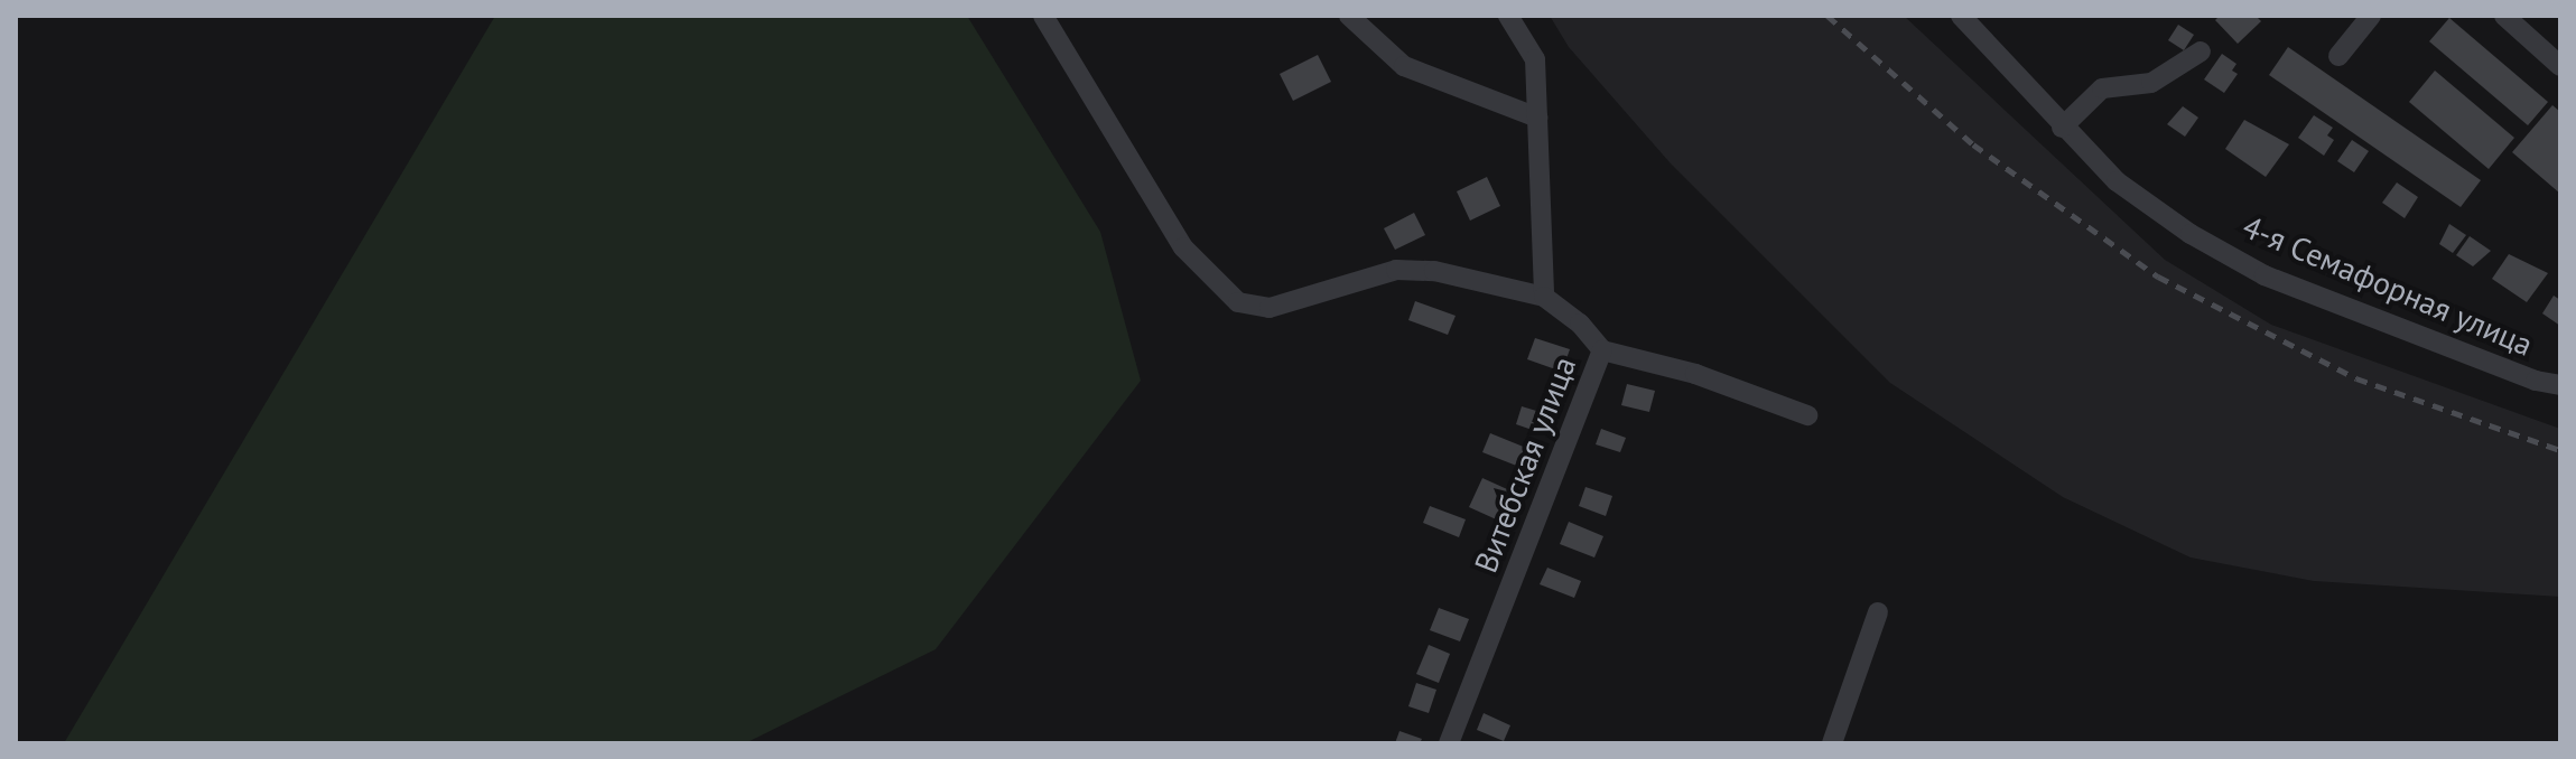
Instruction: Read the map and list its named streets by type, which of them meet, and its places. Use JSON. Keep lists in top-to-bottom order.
{
  "streets": {
    "street": ["4-я Семафорная улица", "Витебская улица"]
  }
}
